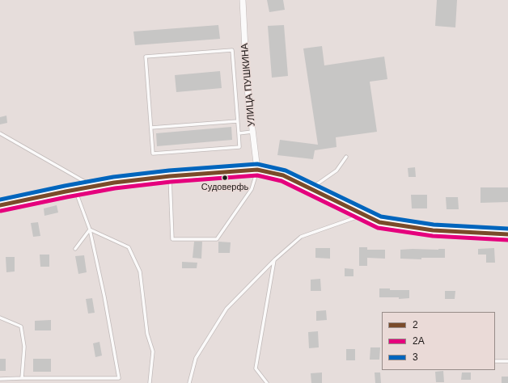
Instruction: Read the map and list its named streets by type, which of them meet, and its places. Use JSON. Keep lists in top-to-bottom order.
{
  "streets": {
    "street": ["УЛИЦА ПУШКИНА"]
  },
  "places": ["Судоверфь"],
  "lines": ["transit line 3", "transit line 2", "transit line 2А"],
  "legend": ["2", "2А", "3"]
}
